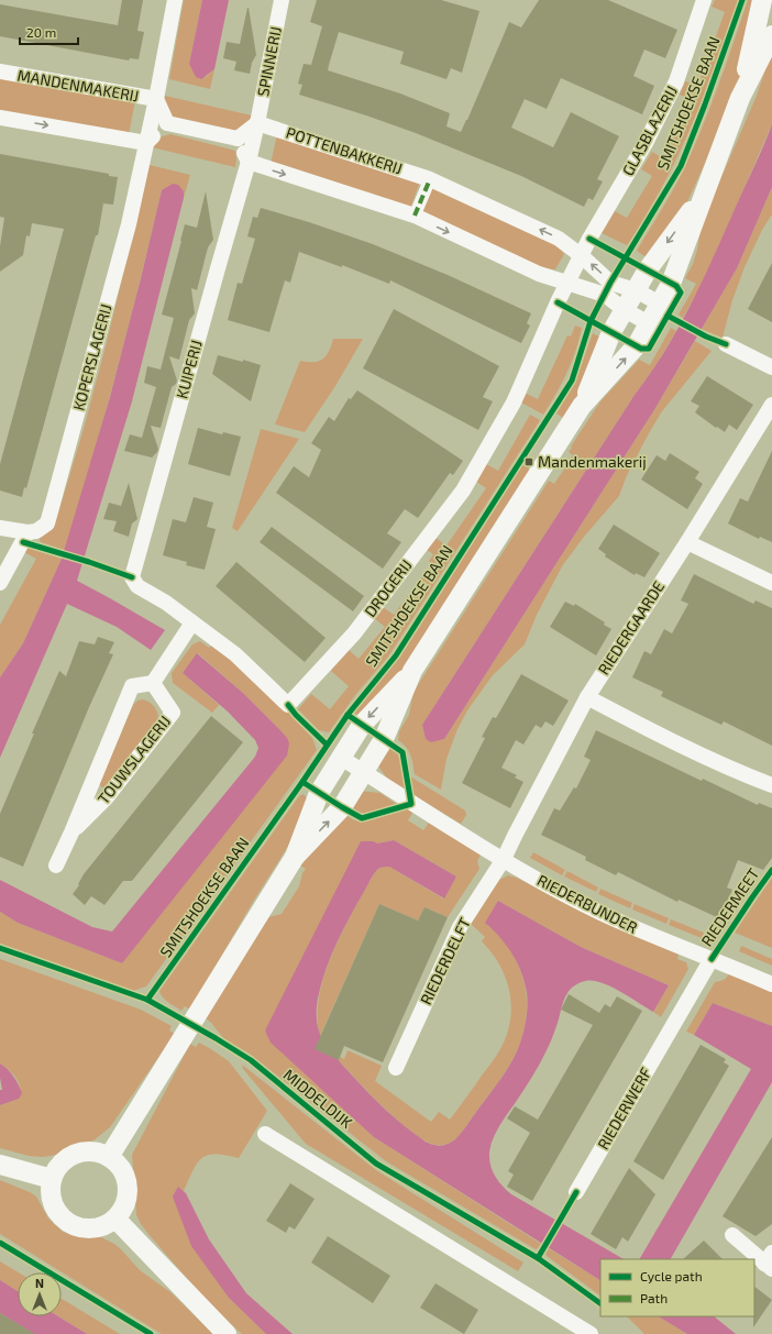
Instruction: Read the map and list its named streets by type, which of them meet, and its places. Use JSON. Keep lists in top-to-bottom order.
{
  "streets": {
    "street": [
      "SPINNERIJ",
      "MANDENMAKERIJ",
      "GLASBLAZERIJ",
      "POTTENBAKKERIJ",
      "KOPERSLAGERIJ",
      "KUIPERIJ",
      "DROGERIJ",
      "RIEDERGAARDE",
      "TOUWSLAGERIJ",
      "RIEDERBUNDER",
      "RIEDERDELFT",
      "RIEDERWERF"
    ],
    "cycle path": ["SMITSHOEKSE BAAN", "RIEDERMEET", "MIDDELDIJK"]
  },
  "crossings": [
    ["SPINNERIJ", "POTTENBAKKERIJ"],
    ["MANDENMAKERIJ", "KOPERSLAGERIJ"],
    ["GLASBLAZERIJ", "POTTENBAKKERIJ"],
    ["KUIPERIJ", "DROGERIJ"],
    ["RIEDERGAARDE", "RIEDERBUNDER"],
    ["RIEDERGAARDE", "RIEDERDELFT"],
    ["RIEDERBUNDER", "RIEDERDELFT"],
    ["RIEDERBUNDER", "RIEDERWERF"]
  ],
  "places": {
    "transit": ["Mandenmakerij"]
  },
  "legend": ["Cycle path", "Path"],
  "scale_bar": "20 m",
  "north": "top"
}
